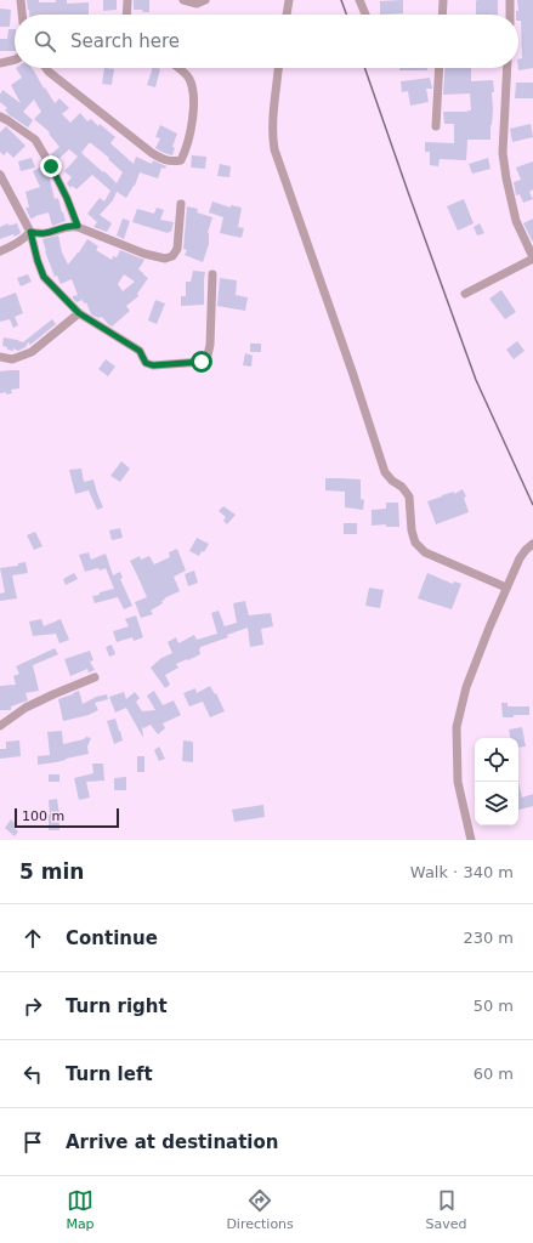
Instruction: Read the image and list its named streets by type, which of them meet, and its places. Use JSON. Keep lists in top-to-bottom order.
{
  "scale_bar": "100 m",
  "page": {
    "search": "Search here",
    "scale": "100 m",
    "heading": ["5 min", "Walk · 340 m"],
    "list": [
      ["Continue", "230 m"],
      ["Turn right", "50 m"],
      ["Turn left", "60 m"],
      "Arrive at destination"
    ],
    "nav": ["Map", "Directions", "Saved"]
  }
}
